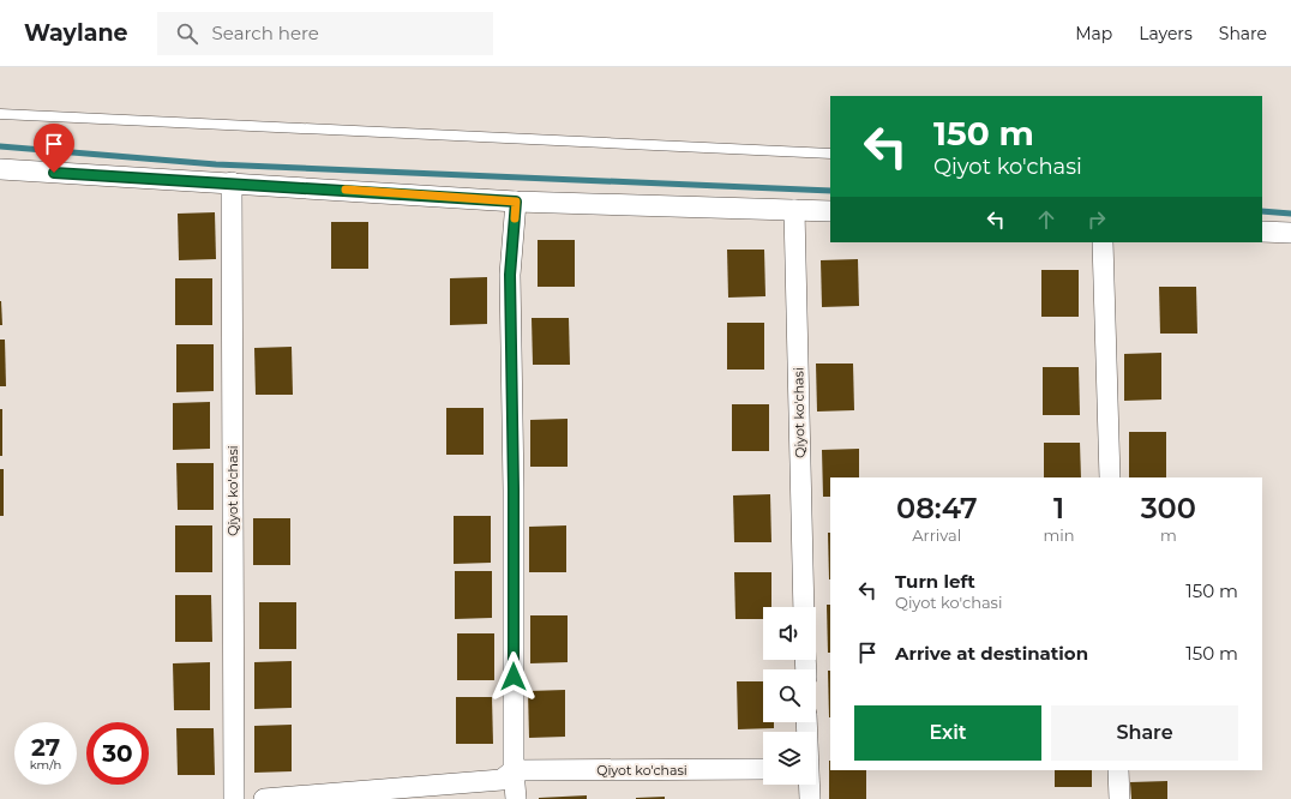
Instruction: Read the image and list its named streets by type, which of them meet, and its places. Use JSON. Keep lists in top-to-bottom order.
{
  "streets": {
    "street": ["Qiyot ko'chasi"]
  },
  "page": {
    "header": "Waylane",
    "search": "Search here",
    "nav": ["Map", "Layers", "Share"],
    "turn": ["150 m", "Qiyot ko'chasi"],
    "eta": [
      "08:47",
      "Arrival",
      "1",
      "min",
      "300",
      "m"
    ],
    "list": [
      {
        "name": "Turn left",
        "note": "Qiyot ko'chasi",
        "value": "150 m"
      },
      {
        "name": "Arrive at destination",
        "value": "150 m"
      }
    ],
    "buttons": ["Exit", "Share"],
    "speed": "27 km/h",
    "limit": "30"
  }
}
